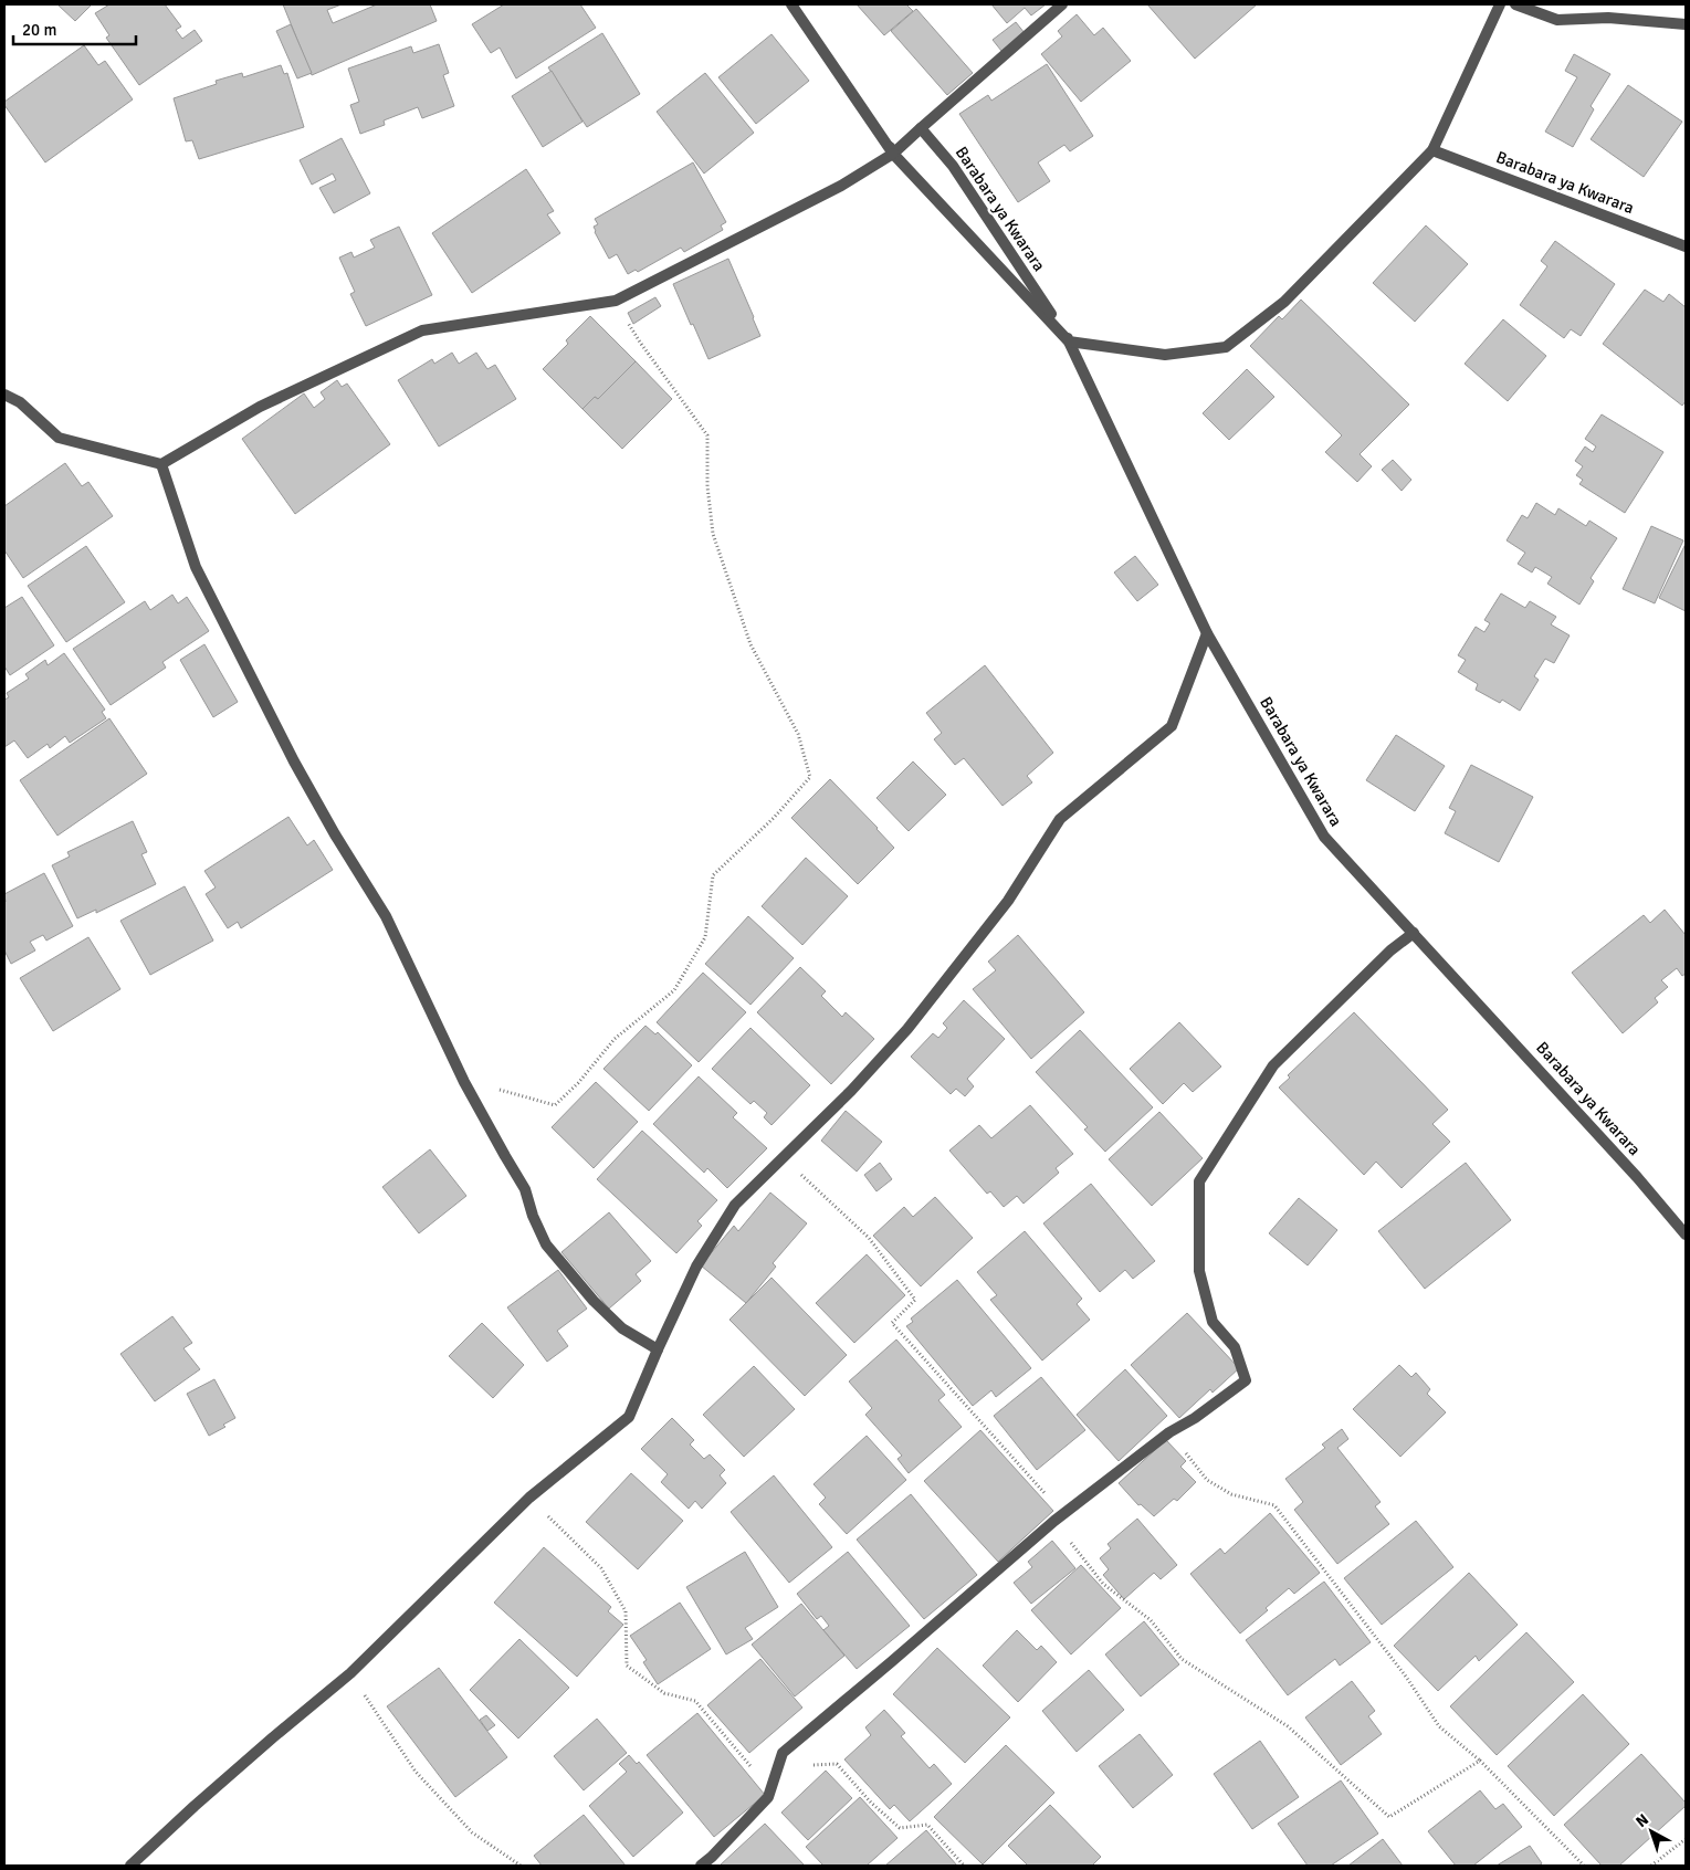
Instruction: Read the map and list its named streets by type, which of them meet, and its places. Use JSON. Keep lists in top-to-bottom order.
{
  "streets": {
    "street": ["Barabara ya Kwarara"]
  },
  "scale_bar": "20 m",
  "north": "top left"
}
